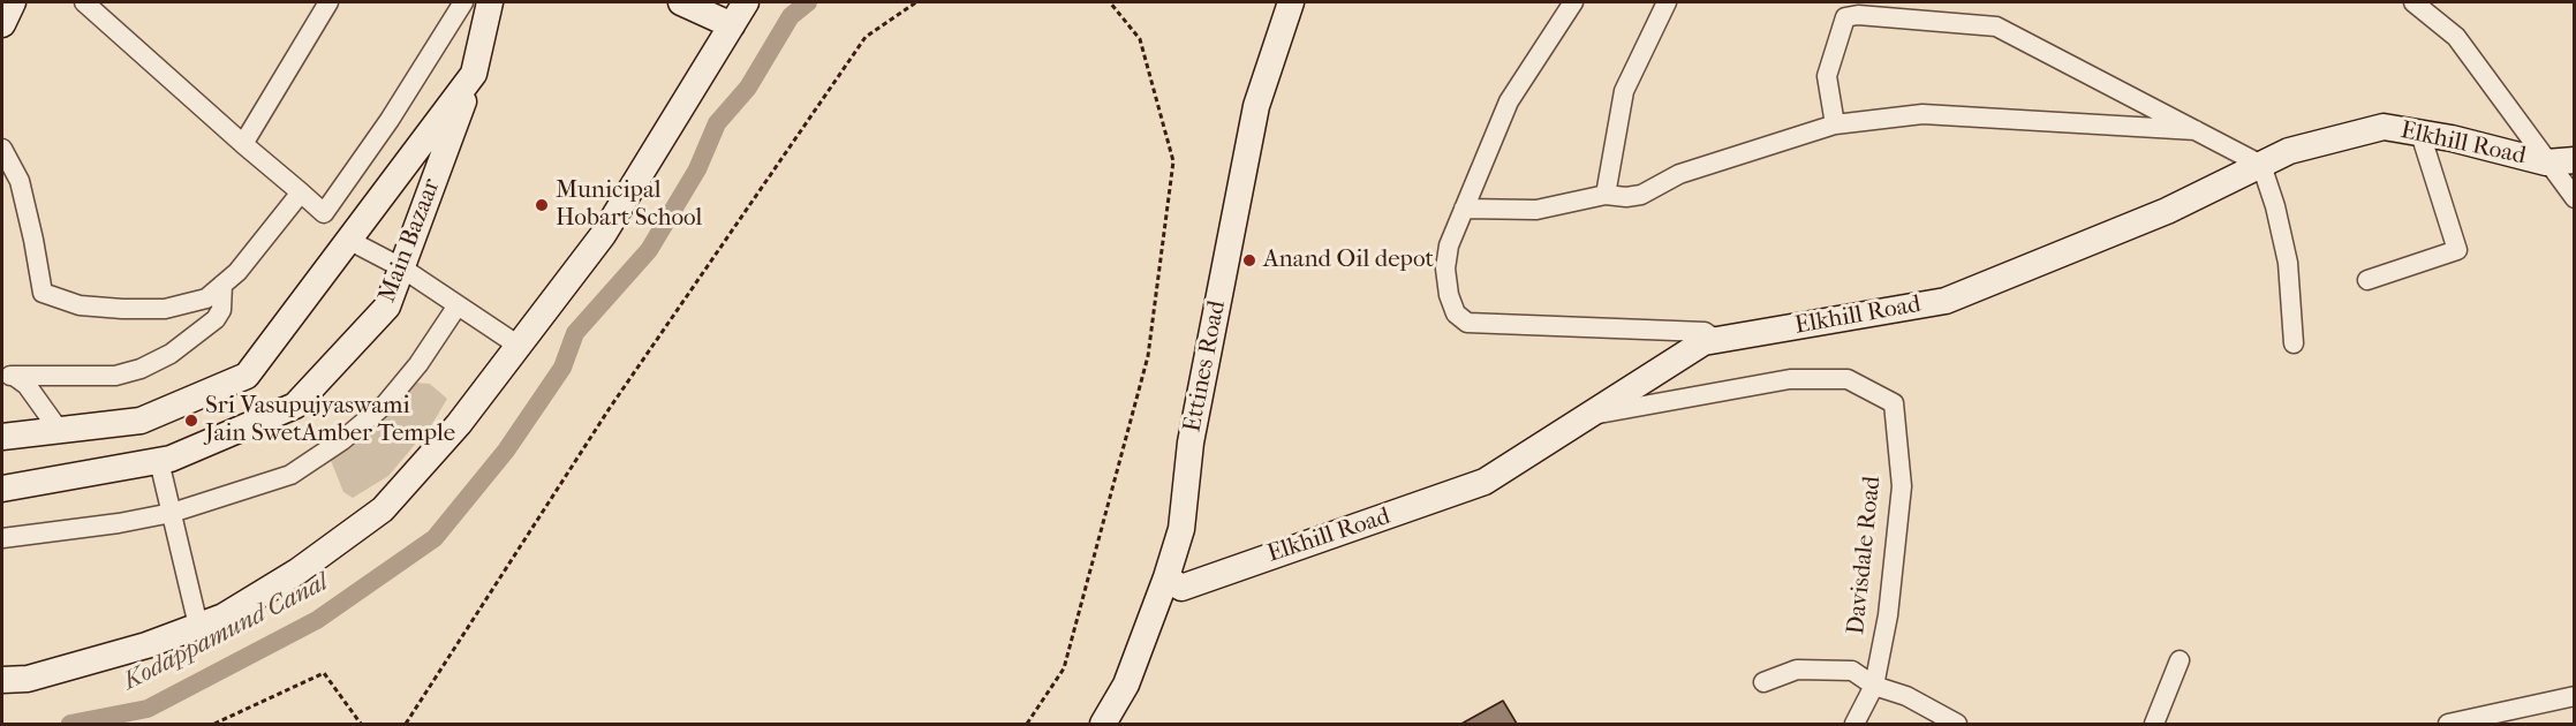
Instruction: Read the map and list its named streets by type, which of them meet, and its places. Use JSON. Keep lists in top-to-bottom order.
{
  "streets": {
    "street": [
      "Elkhill Road",
      "Main Bazaar",
      "Ettines Road",
      "Davisdale Road"
    ]
  },
  "crossings": [
    ["Elkhill Road", "Ettines Road"],
    ["Elkhill Road", "Davisdale Road"]
  ],
  "water": ["Kodappamund Canal"],
  "places": ["Municipal Hobart School", "Anand Oil depot", "Sri Vasupujyaswami Jain SwetAmber Temple"]
}
